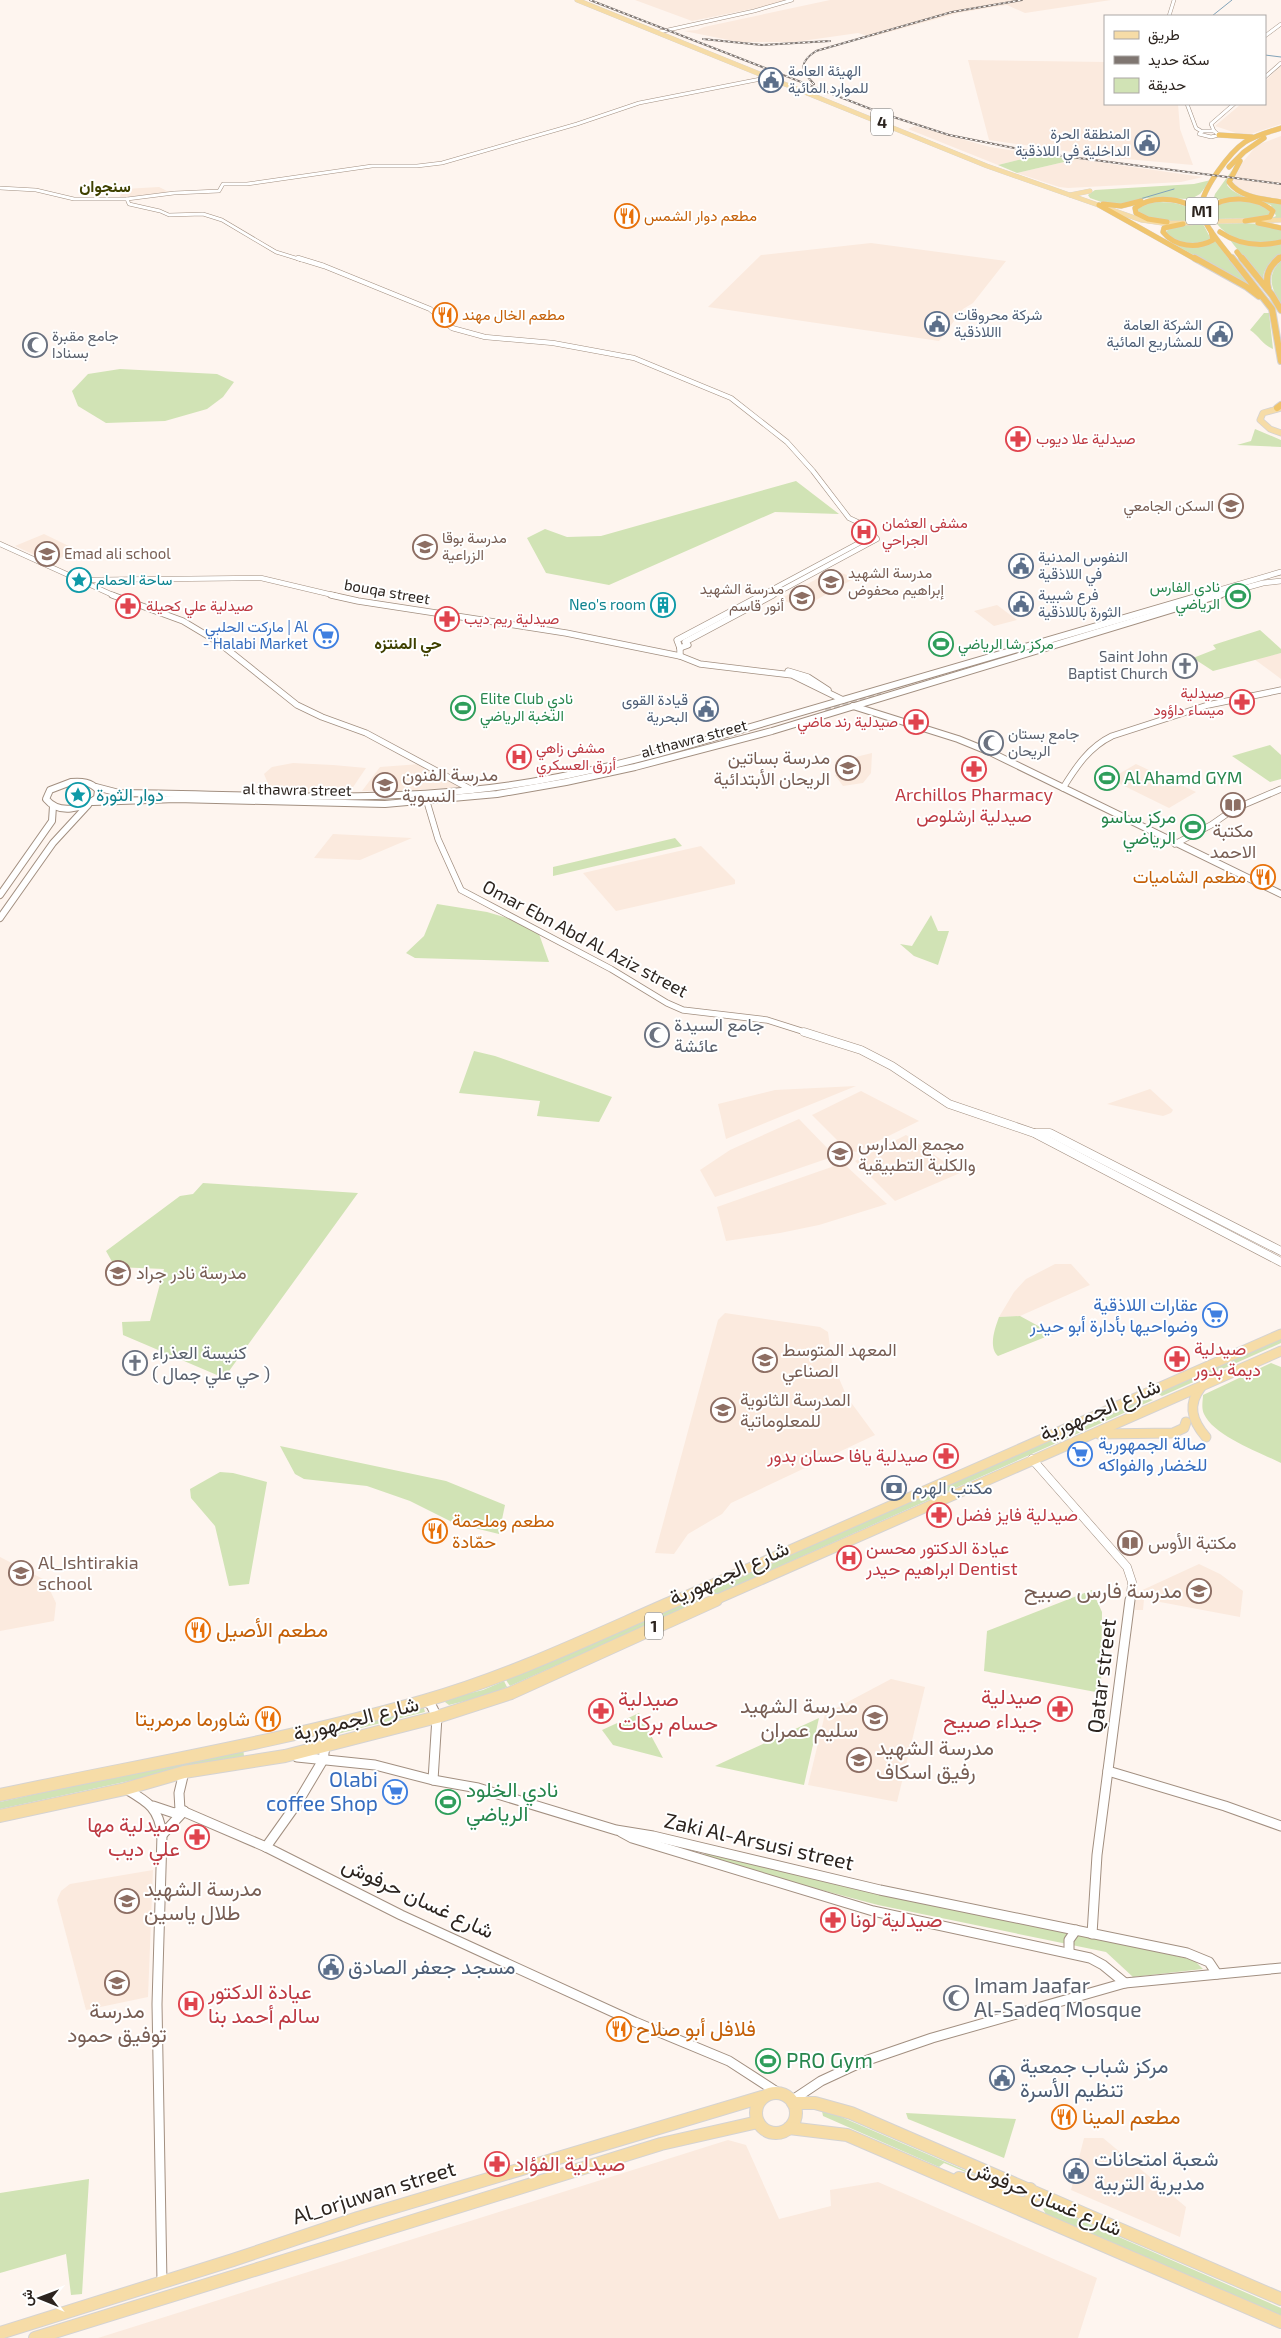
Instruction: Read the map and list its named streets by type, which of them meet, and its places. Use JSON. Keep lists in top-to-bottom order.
{
  "streets": {
    "highway": ["M1"],
    "main road": [
      "4",
      "al thawra street",
      "شارع الجمهورية",
      "1",
      "شارع غسان حرفوش",
      "Al_orjuwan street"
    ],
    "street": [
      "bouqa street",
      "Omar Ebn Abd AL Aziz street",
      "Qatar street",
      "Zaki Al-Arsusi street"
    ]
  },
  "crossings": [
    ["bouqa street", "al thawra street"],
    ["al thawra street", "Omar Ebn Abd AL Aziz street"],
    ["شارع الجمهورية", "Qatar street"],
    ["شارع الجمهورية", "Zaki Al-Arsusi street"],
    ["شارع الجمهورية", "شارع غسان حرفوش"],
    ["Qatar street", "Zaki Al-Arsusi street"],
    ["شارع غسان حرفوش", "Al_orjuwan street"]
  ],
  "districts": ["سنجوان", "حي المنتزه"],
  "places": {
    "public building": [
      "الهيئة العامة للموارد المائية",
      "المنطقة الحرة الداخلية في اللاذقية",
      "شركة محروقات االلاذقية",
      "الشركة العامة للمشاريع المائية",
      "النفوس المدنية في اللاذقية",
      "فرع شبيبة الثورة باللاذقية",
      "قيادة القوى البحرية",
      "مسجد جعفر الصادق",
      "مركز شباب جمعية تنظيم الأسرة",
      "شعبة امتحانات مديرية التربية"
    ],
    "restaurant": [
      "مطعم دوار الشمس",
      "مطعم الخال مهند",
      "مطعم الشاميات",
      "مطعم وملحمة حمّادة",
      "مطعم الأصيل",
      "شاورما مرمريتا",
      "فلافل أبو صلاح",
      "مطعم المينا"
    ],
    "mosque": [
      "جامع مقبرة بسنادا",
      "جامع بستان الريحان",
      "جامع السيدة عائشة",
      "Imam Jaafar Al-Sadeq Mosque"
    ],
    "pharmacy": [
      "صيدلية علا ديوب",
      "صيدلية علي كحيلة",
      "صيدلية ريم ديب",
      "صيدلية ميساء داؤود",
      "صيدلية رند ماضي",
      "Archillos Pharmacy صيدلية ارشلوص",
      "صيدلية ديمة بدور",
      "صيدلية يافا حسان بدور",
      "صيدلية فايز فضل",
      "صيدلية جيداء صبيح",
      "صيدلية حسام بركات",
      "صيدلية مها علي ديب",
      "صيدلية لونا",
      "صيدلية الفؤاد"
    ],
    "school or university": [
      "السكن الجامعي",
      "مدرسة بوقا الزراعية",
      "Emad ali school",
      "مدرسة الشهيد إبراهيم محفوض",
      "مدرسة الشهيد أنور قاسم",
      "مدرسة بساتين الريحان الأبتدائية",
      "مدرسة الفنون النسوية",
      "مجمع المدارس والكلية التطبيقية",
      "مدرسة نادر جراد",
      "المعهد المتوسط الصناعي",
      "المدرسة الثانوية للمعلوماتية",
      "Al_Ishtirakia school",
      "مدرسة فارس صبيح",
      "مدرسة الشهيد سليم عمران",
      "مدرسة الشهيد رفيق اسكاف",
      "مدرسة الشهيد طلال ياسين",
      "مدرسة توفيق حمود"
    ],
    "hospital": [
      "مشفى العثمان الجراحي",
      "مشفى زاهي أزرق العسكري",
      "عيادة الدكتور محسن ابراهيم حيدر Dentist",
      "عيادة الدكتور سالم أحمد بنا"
    ],
    "place": ["ساحة الحمام", "دوار الثورة"],
    "sports": [
      "نادي الفارس الرياضي",
      "مركز رشا الرياضي",
      "Elite Club نادي النخبة الرياضي",
      "Al Ahamd GYM",
      "مركز ساسو الرياضي",
      "نادي الخلود الرياضي",
      "PRO Gym"
    ],
    "building": ["Neo's room"],
    "supermarket": [
      "ماركت الحلبي | Al - Halabi Market",
      "عقارات اللاذقية وضواحيها بأدارة أبو حيدر",
      "صالة الجمهورية للخضار والفواكه",
      "Olabi coffee Shop"
    ],
    "church": ["Saint John Baptist Church", "كنيسة العذراء ( حي علي جمال )"],
    "library": ["مكتبة الاحمد", "مكتبة الأوس"],
    "bank": ["مكتب الهرم"]
  },
  "legend": ["طريق", "سكة حديد", "حديقة"],
  "north": "left"
}
